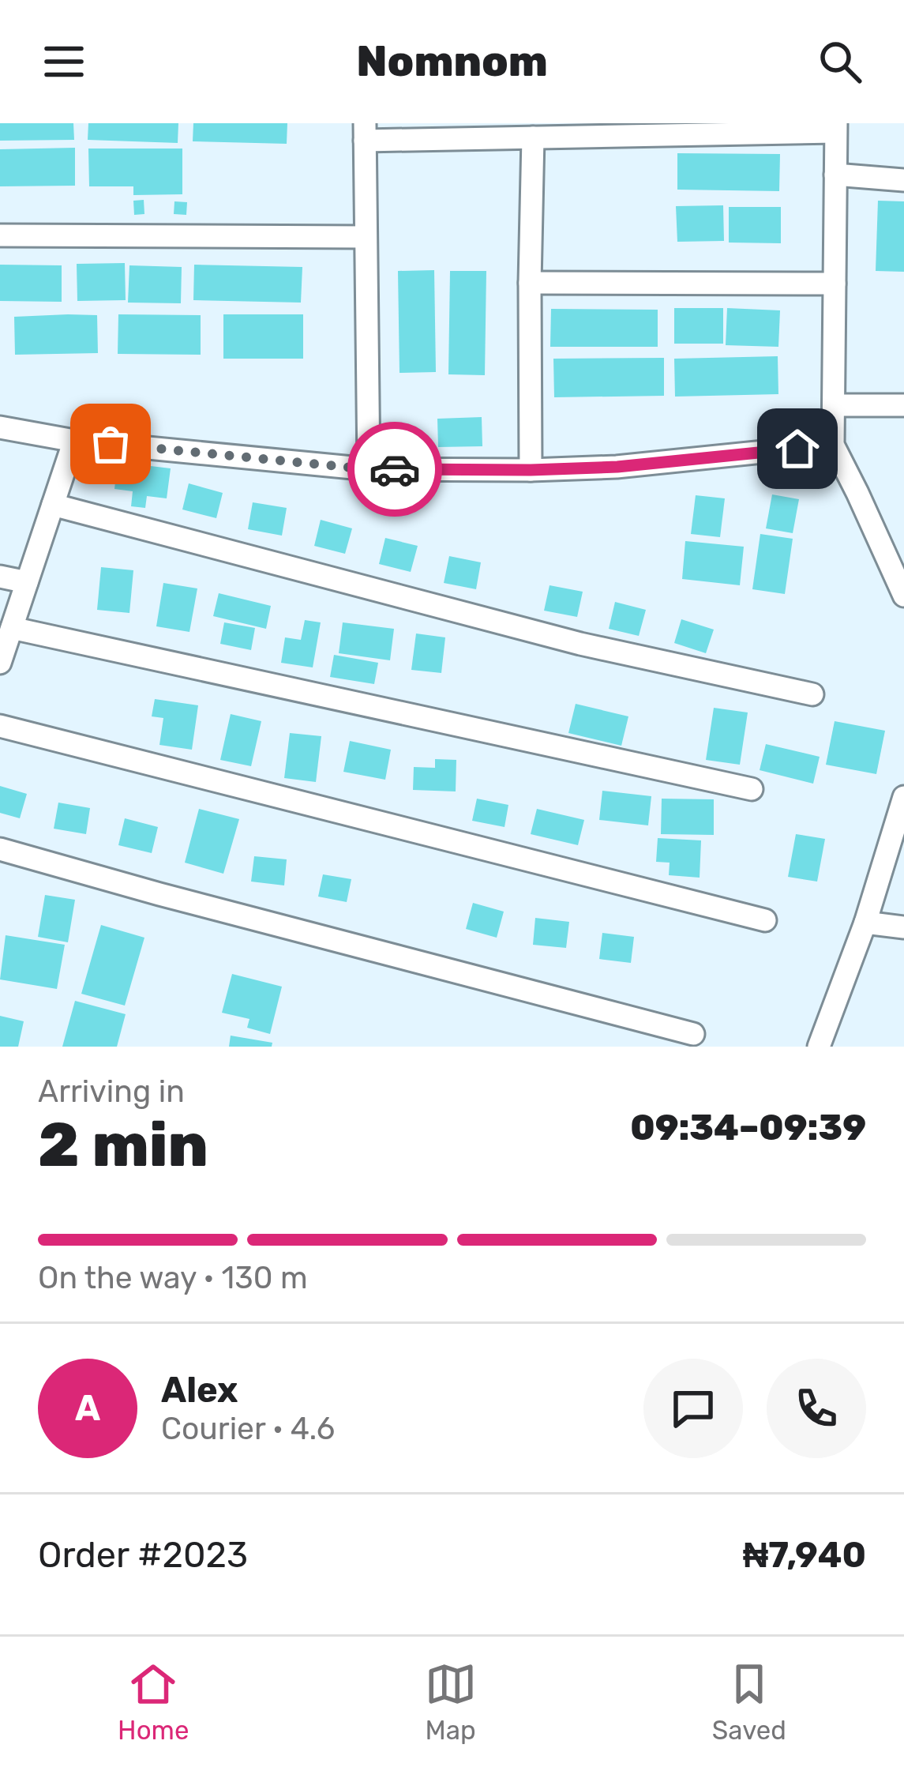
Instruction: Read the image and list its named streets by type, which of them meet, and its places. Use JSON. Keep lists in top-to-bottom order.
{
  "page": {
    "header": "Nomnom",
    "heading": ["2 min", "Arriving in", "09:34–09:39"],
    "panel": [
      "Alex",
      "Courier · 4.6",
      "Order #2023",
      "₦7,940"
    ],
    "bar": "On the way · 130 m",
    "round": "A",
    "tabs": ["Home", "Map", "Saved"]
  }
}
